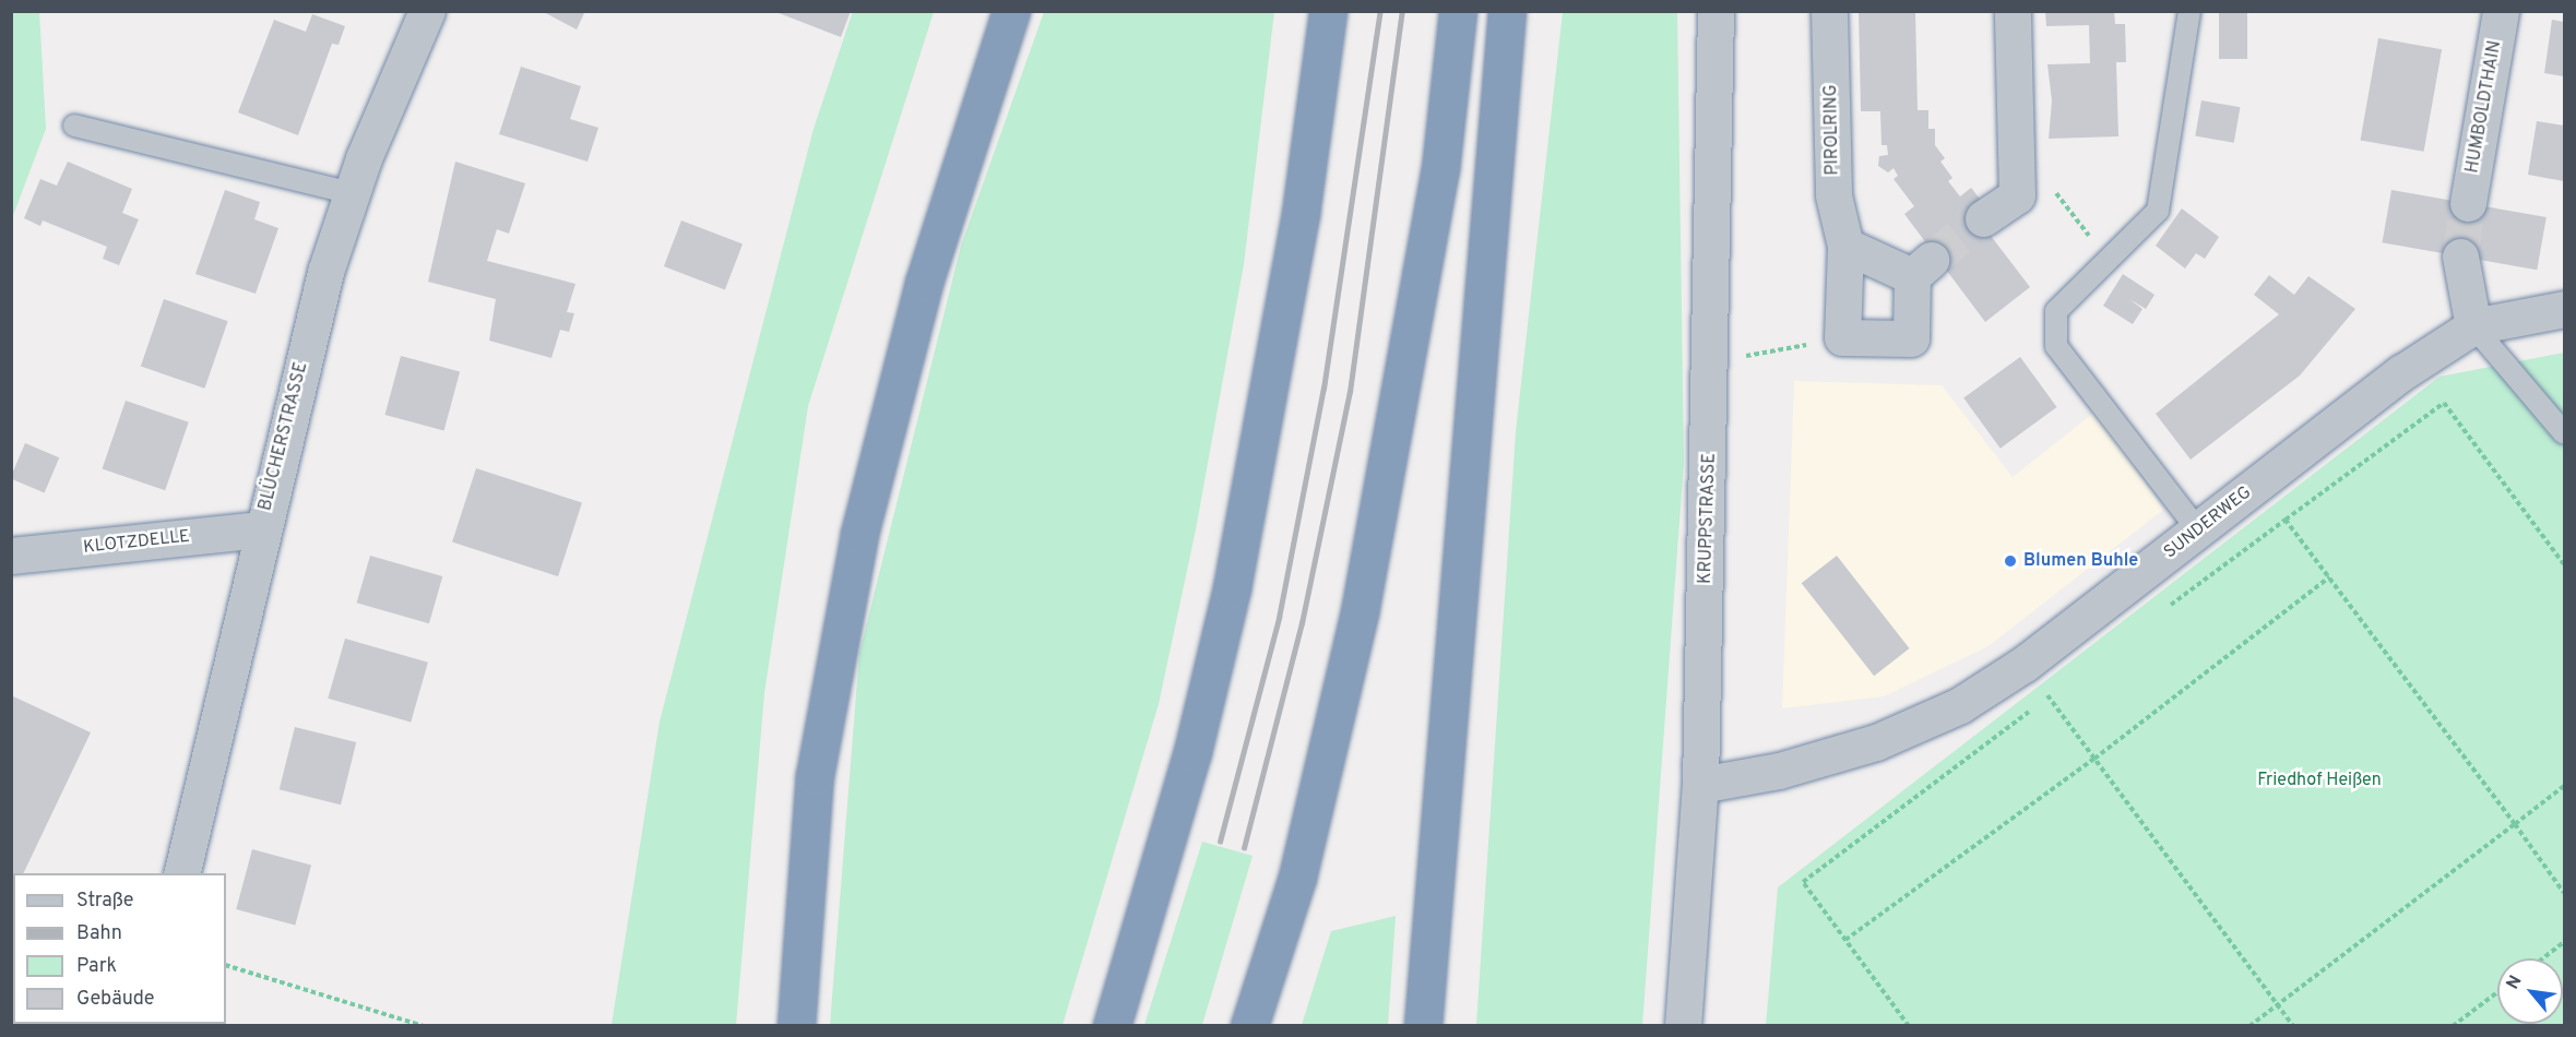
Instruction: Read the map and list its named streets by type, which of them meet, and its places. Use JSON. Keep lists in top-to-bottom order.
{
  "streets": {
    "street": [
      "HUMBOLDTHAIN",
      "PIROLRING",
      "BLÜCHERSTRASSE",
      "KRUPPSTRASSE",
      "SUNDERWEG",
      "KLOTZDELLE"
    ]
  },
  "crossings": [
    ["BLÜCHERSTRASSE", "KLOTZDELLE"],
    ["KRUPPSTRASSE", "SUNDERWEG"]
  ],
  "parks": ["Friedhof Heißen"],
  "places": ["Blumen Buhle"],
  "legend": [
    "Straße",
    "Bahn",
    "Park",
    "Gebäude"
  ],
  "north": "top left"
}
